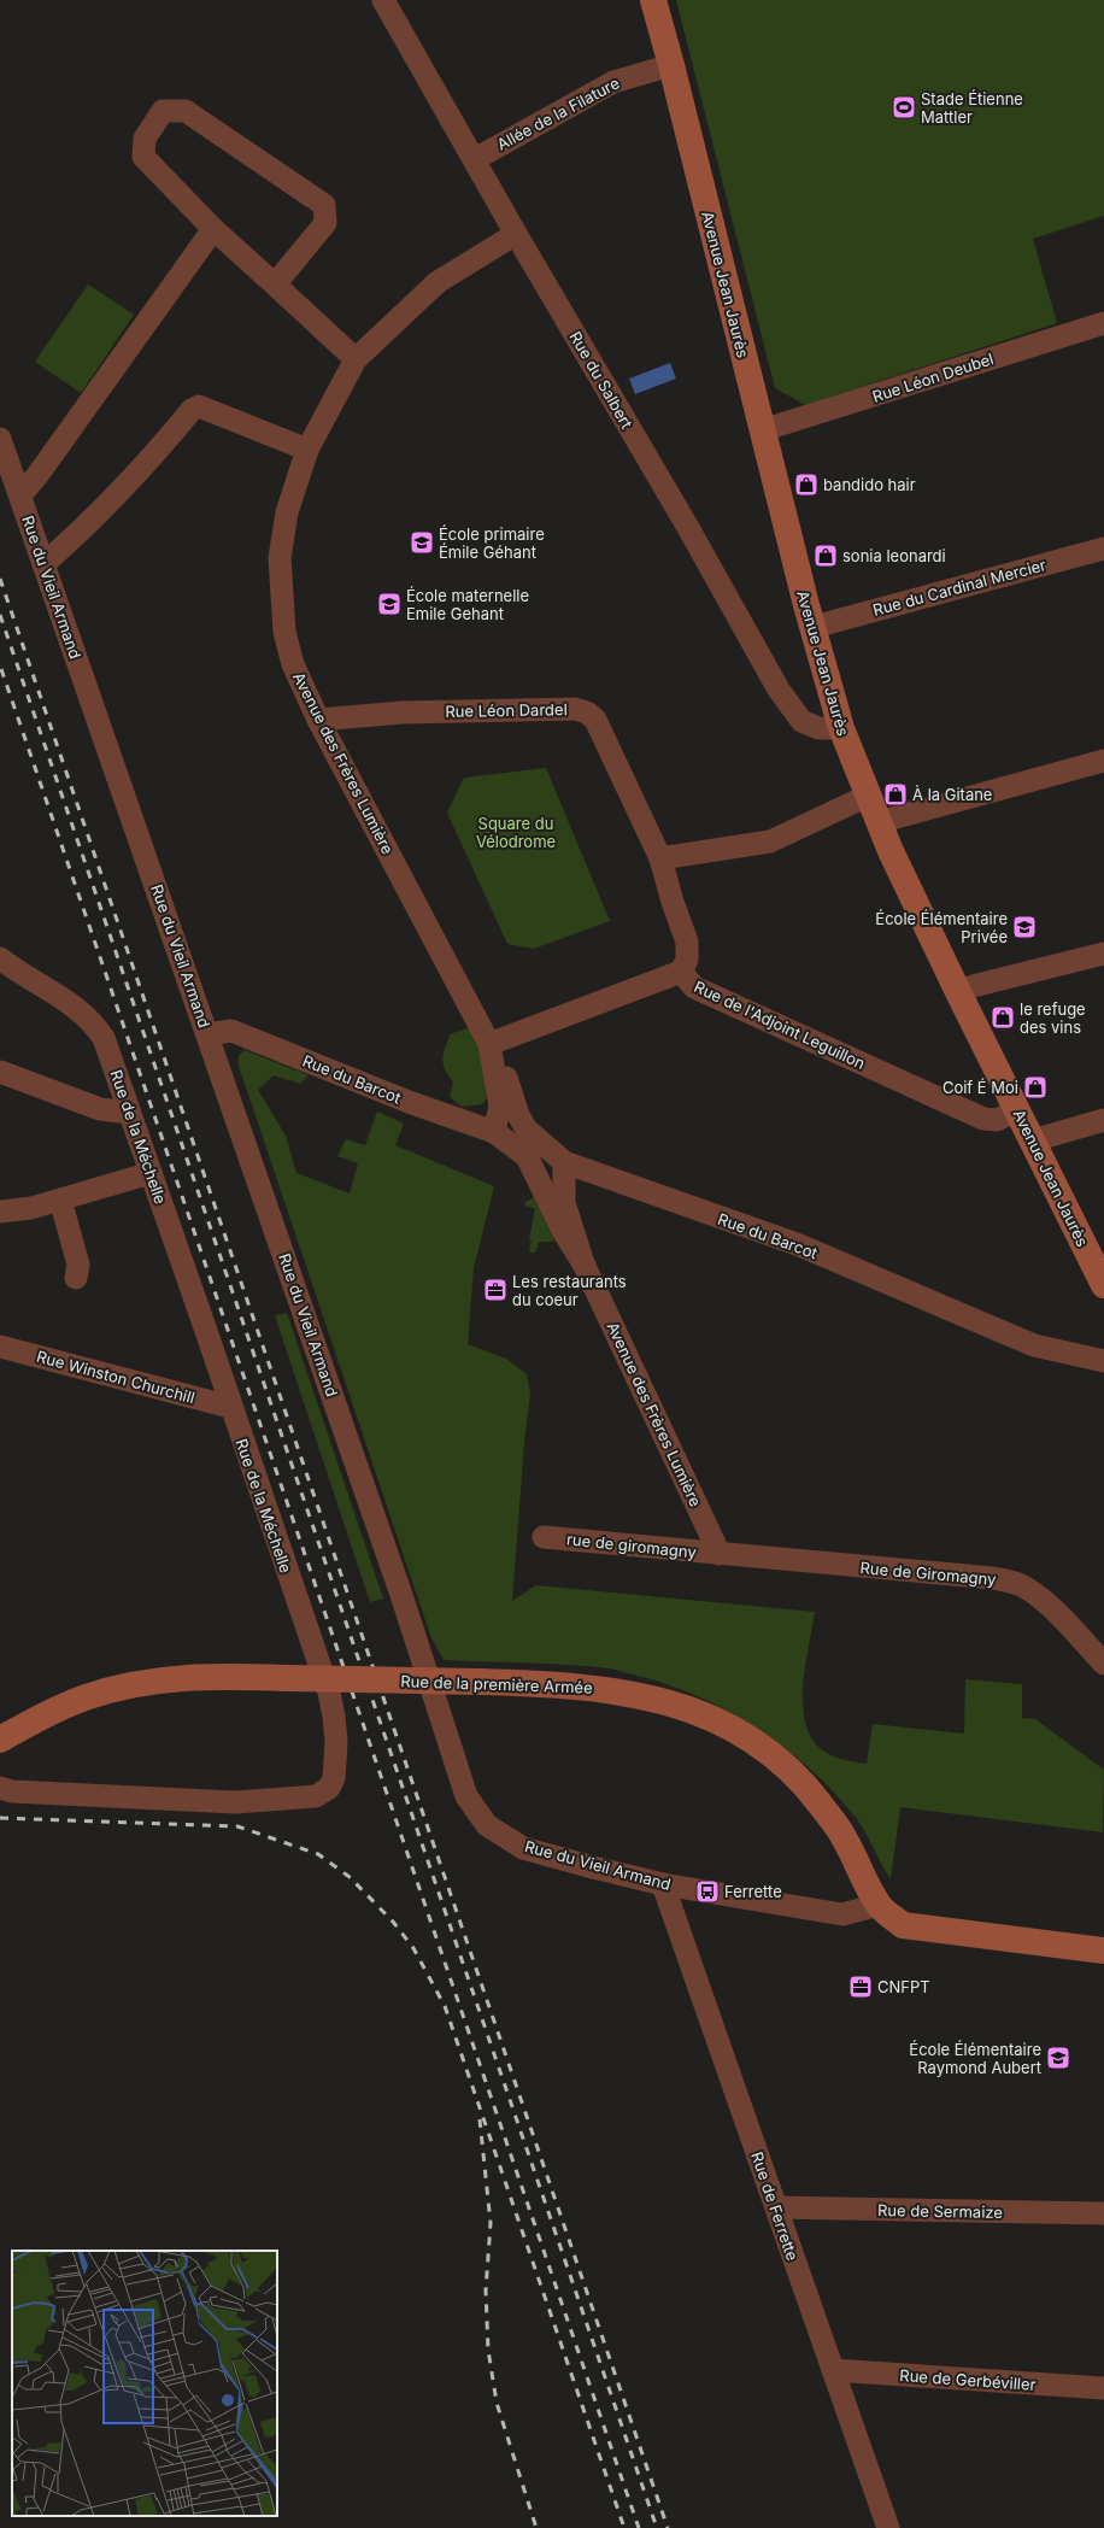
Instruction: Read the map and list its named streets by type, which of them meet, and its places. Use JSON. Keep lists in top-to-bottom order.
{
  "streets": {
    "main road": ["Avenue Jean Jaurès", "Rue de la première Armée"],
    "street": [
      "Allée de la Filature",
      "Rue Léon Deubel",
      "Rue du Salbert",
      "Rue du Vieil Armand",
      "Rue du Cardinal Mercier",
      "Rue Léon Dardel",
      "Avenue des Frères Lumière",
      "Rue de l'Adjoint Leguillon",
      "Rue du Barcot",
      "Rue de la Méchelle",
      "Rue Winston Churchill",
      "rue de giromagny",
      "Rue de Giromagny",
      "Rue de Ferrette",
      "Rue de Sermaize",
      "Rue de Gerbéviller"
    ]
  },
  "crossings": [
    ["Allée de la Filature", "Avenue Jean Jaurès"],
    ["Allée de la Filature", "Rue du Salbert"],
    ["Avenue Jean Jaurès", "Rue Léon Deubel"],
    ["Avenue Jean Jaurès", "Rue du Salbert"],
    ["Avenue Jean Jaurès", "Rue du Cardinal Mercier"],
    ["Avenue Jean Jaurès", "Rue de l'Adjoint Leguillon"],
    ["Rue du Salbert", "Avenue des Frères Lumière"],
    ["Rue du Vieil Armand", "Rue du Barcot"],
    ["Rue du Vieil Armand", "Rue de la première Armée"],
    ["Rue du Vieil Armand", "Rue de Ferrette"],
    ["Rue Léon Dardel", "Avenue des Frères Lumière"],
    ["Rue Léon Dardel", "Rue de l'Adjoint Leguillon"],
    ["Avenue des Frères Lumière", "Rue de l'Adjoint Leguillon"],
    ["Avenue des Frères Lumière", "Rue du Barcot"],
    ["Avenue des Frères Lumière", "rue de giromagny"],
    ["Avenue des Frères Lumière", "Rue de Giromagny"],
    ["Rue de l'Adjoint Leguillon", "Rue du Barcot"],
    ["Rue de la Méchelle", "Rue Winston Churchill"],
    ["rue de giromagny", "Rue de Giromagny"],
    ["Rue de Ferrette", "Rue de Sermaize"],
    ["Rue de Ferrette", "Rue de Gerbéviller"]
  ],
  "parks": ["Square du Vélodrome"],
  "places": {
    "sports": ["Stade Étienne Mattler"],
    "shop": [
      "bandido hair",
      "sonia leonardi",
      "À la Gitane",
      "le refuge des vins",
      "Coif É Moi"
    ],
    "school or university": [
      "École primaire Émile Géhant",
      "École maternelle Emile Gehant",
      "École Élémentaire Privée",
      "École Élémentaire Raymond Aubert"
    ],
    "office": ["Les restaurants du coeur", "CNFPT"],
    "bus stop": ["Ferrette"]
  }
}
